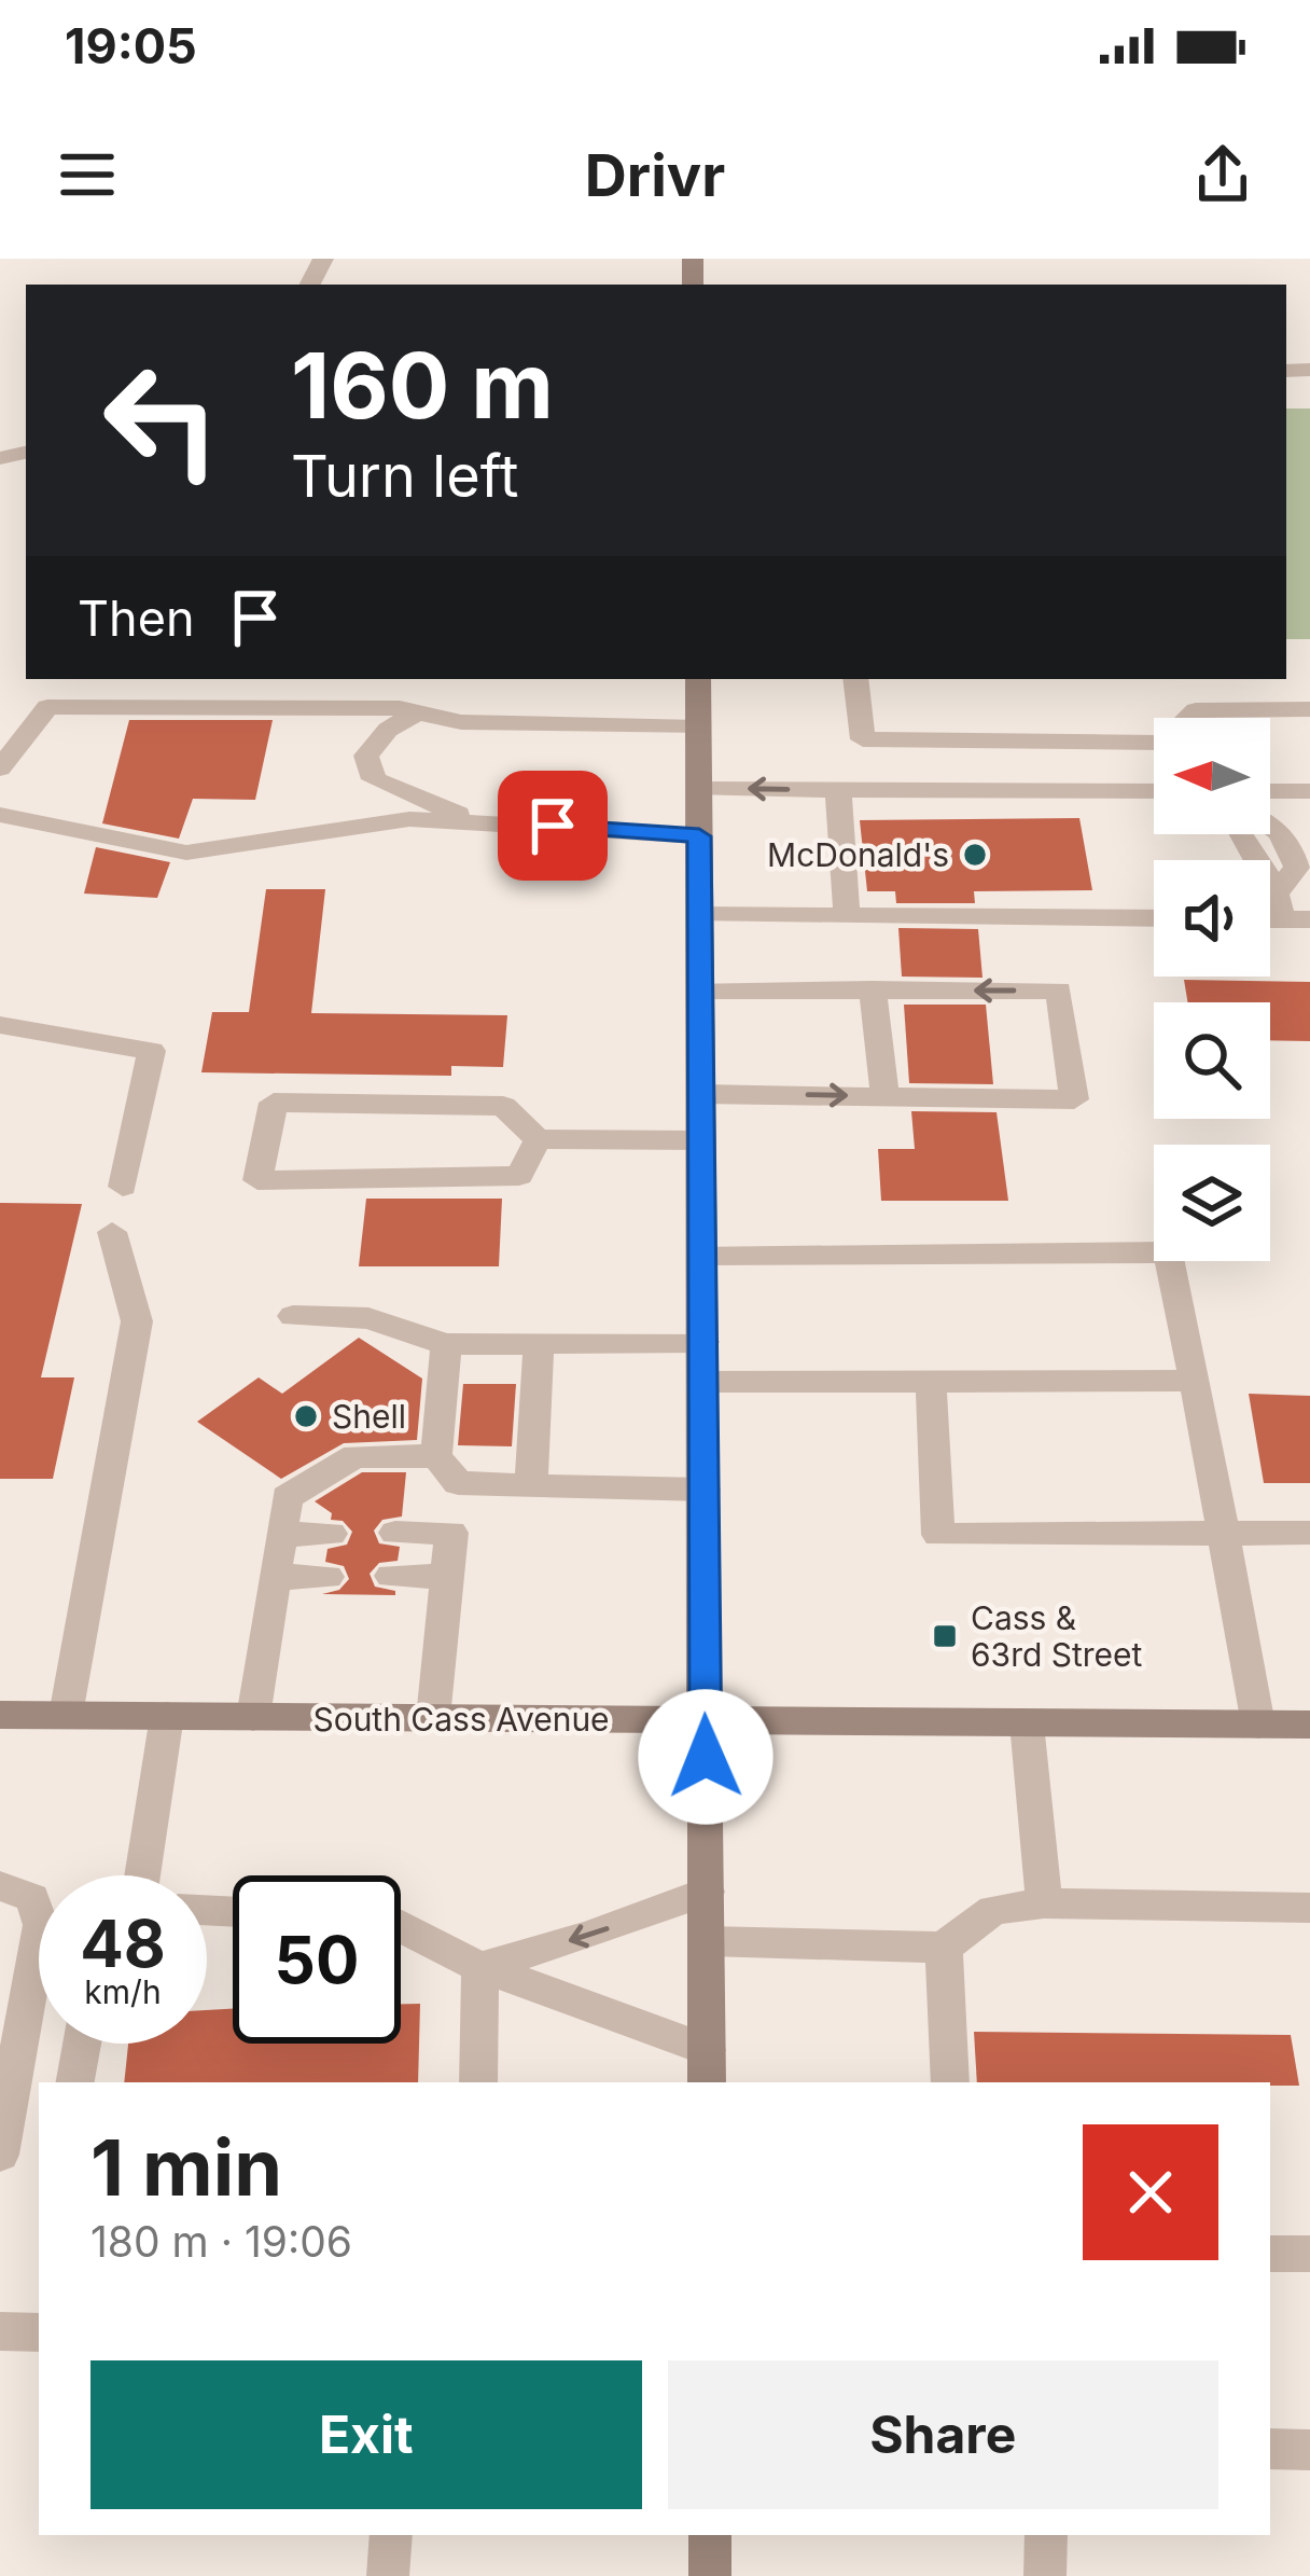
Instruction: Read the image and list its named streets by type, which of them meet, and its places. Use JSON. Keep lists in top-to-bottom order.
{
  "streets": {
    "main road": ["South Cass Avenue"]
  },
  "places": {
    "other": ["McDonald's", "Shell"],
    "transit": ["Cass & 63rd Street"]
  },
  "north": "left",
  "page": {
    "status": "19:05",
    "header": "Drivr",
    "turn": ["160 m", "Turn left"],
    "then": "Then",
    "speed": "48 km/h",
    "limit": "50",
    "heading": ["1 min", "180 m · 19:06"],
    "buttons": ["Exit", "Share"]
  }
}
